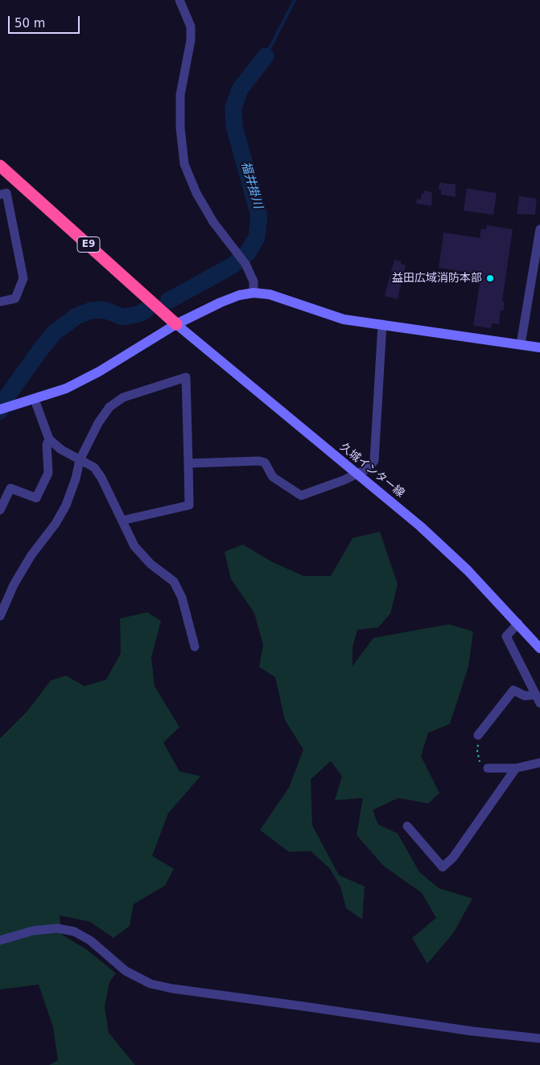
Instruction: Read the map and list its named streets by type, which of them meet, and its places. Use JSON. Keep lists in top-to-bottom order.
{
  "streets": {
    "highway": ["E9"],
    "street": ["久城インター線"]
  },
  "crossings": [
    ["E9", "久城インター線"]
  ],
  "water": ["福井掛川"],
  "places": ["益田広域消防本部"],
  "scale_bar": "50 m"
}
